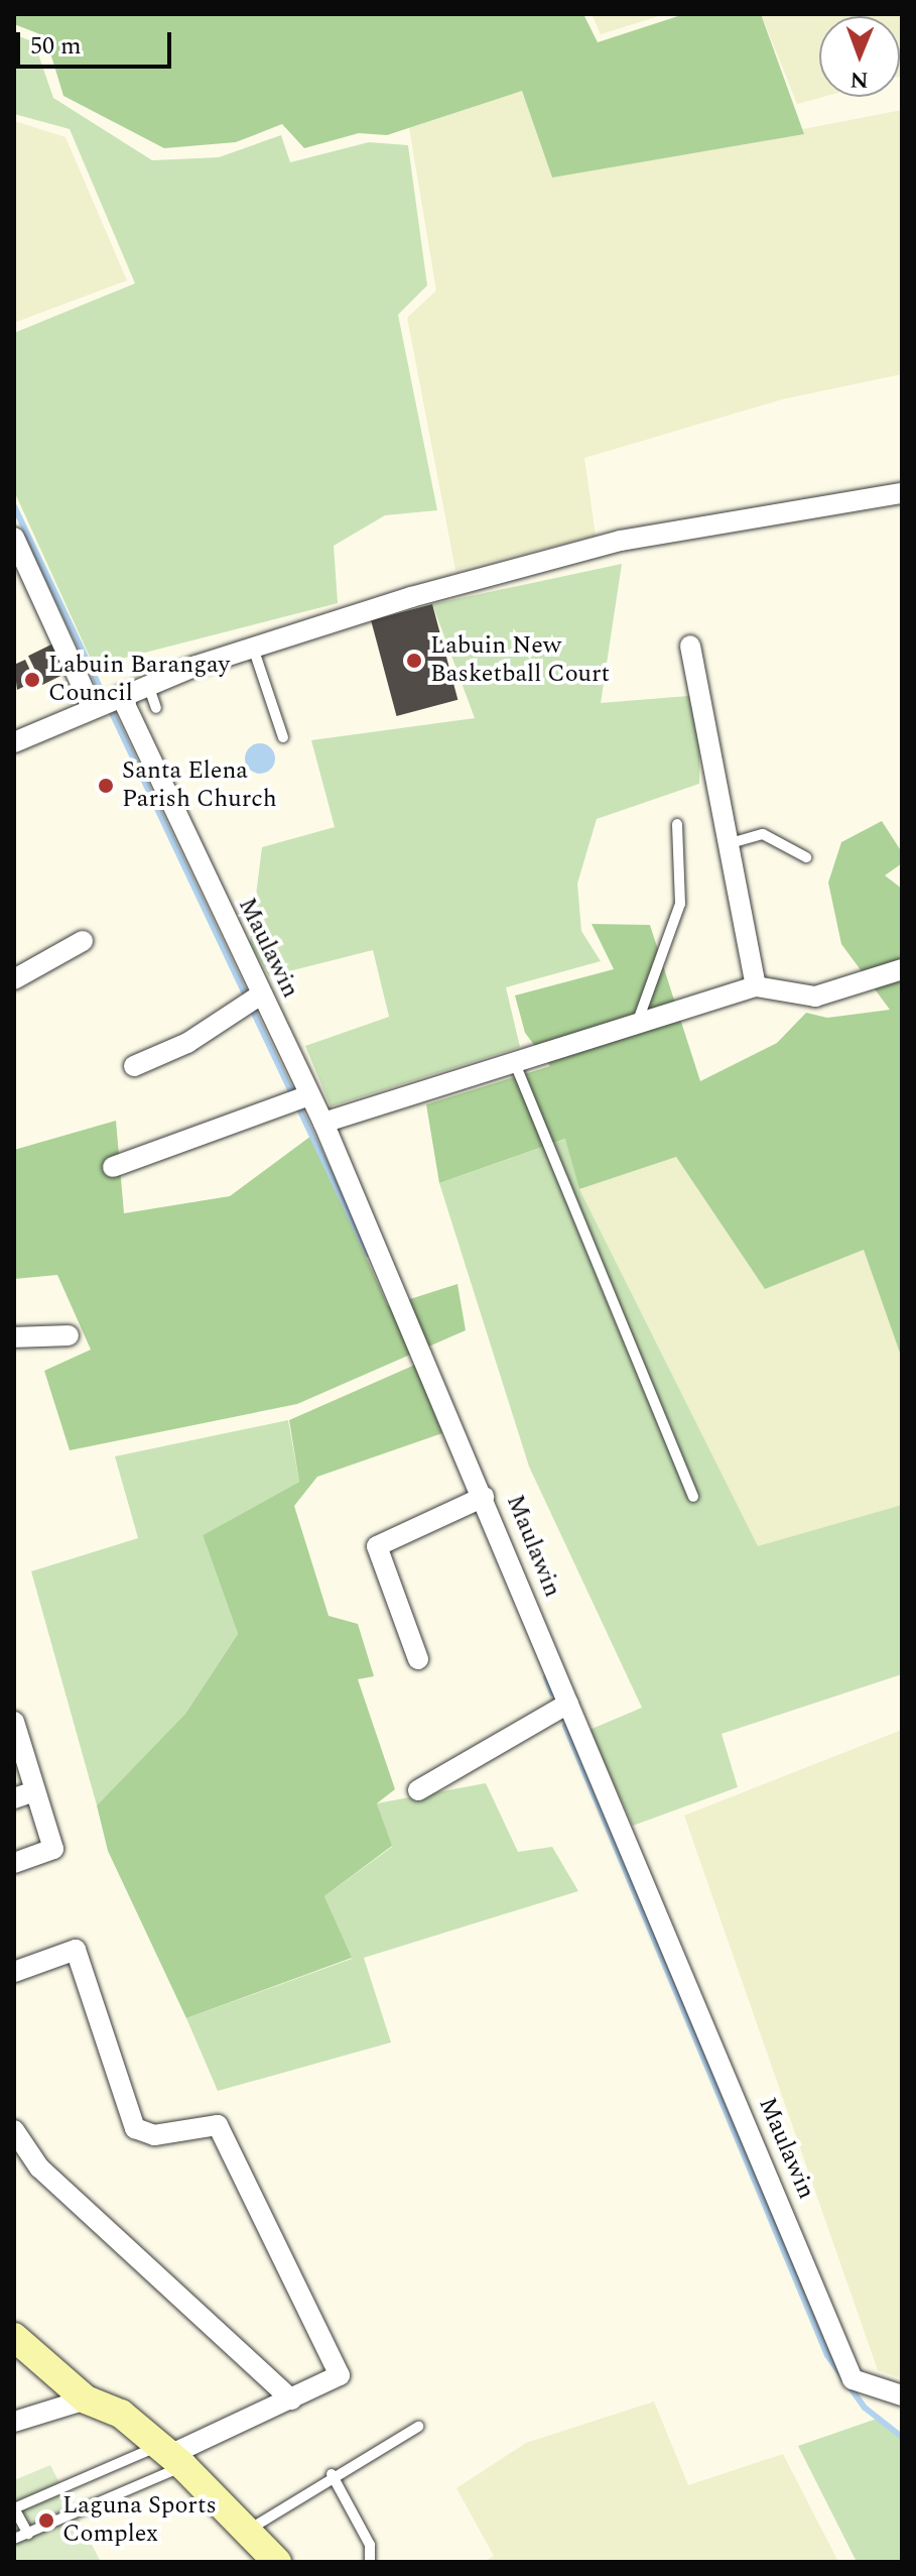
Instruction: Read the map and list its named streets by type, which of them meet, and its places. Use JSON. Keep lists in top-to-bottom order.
{
  "streets": {
    "street": ["Maulawin"]
  },
  "places": [
    "Labuin New Basketball Court",
    "Labuin Barangay Council",
    "Santa Elena Parish Church",
    "Laguna Sports Complex"
  ],
  "scale_bar": "50 m",
  "north": "bottom"
}
